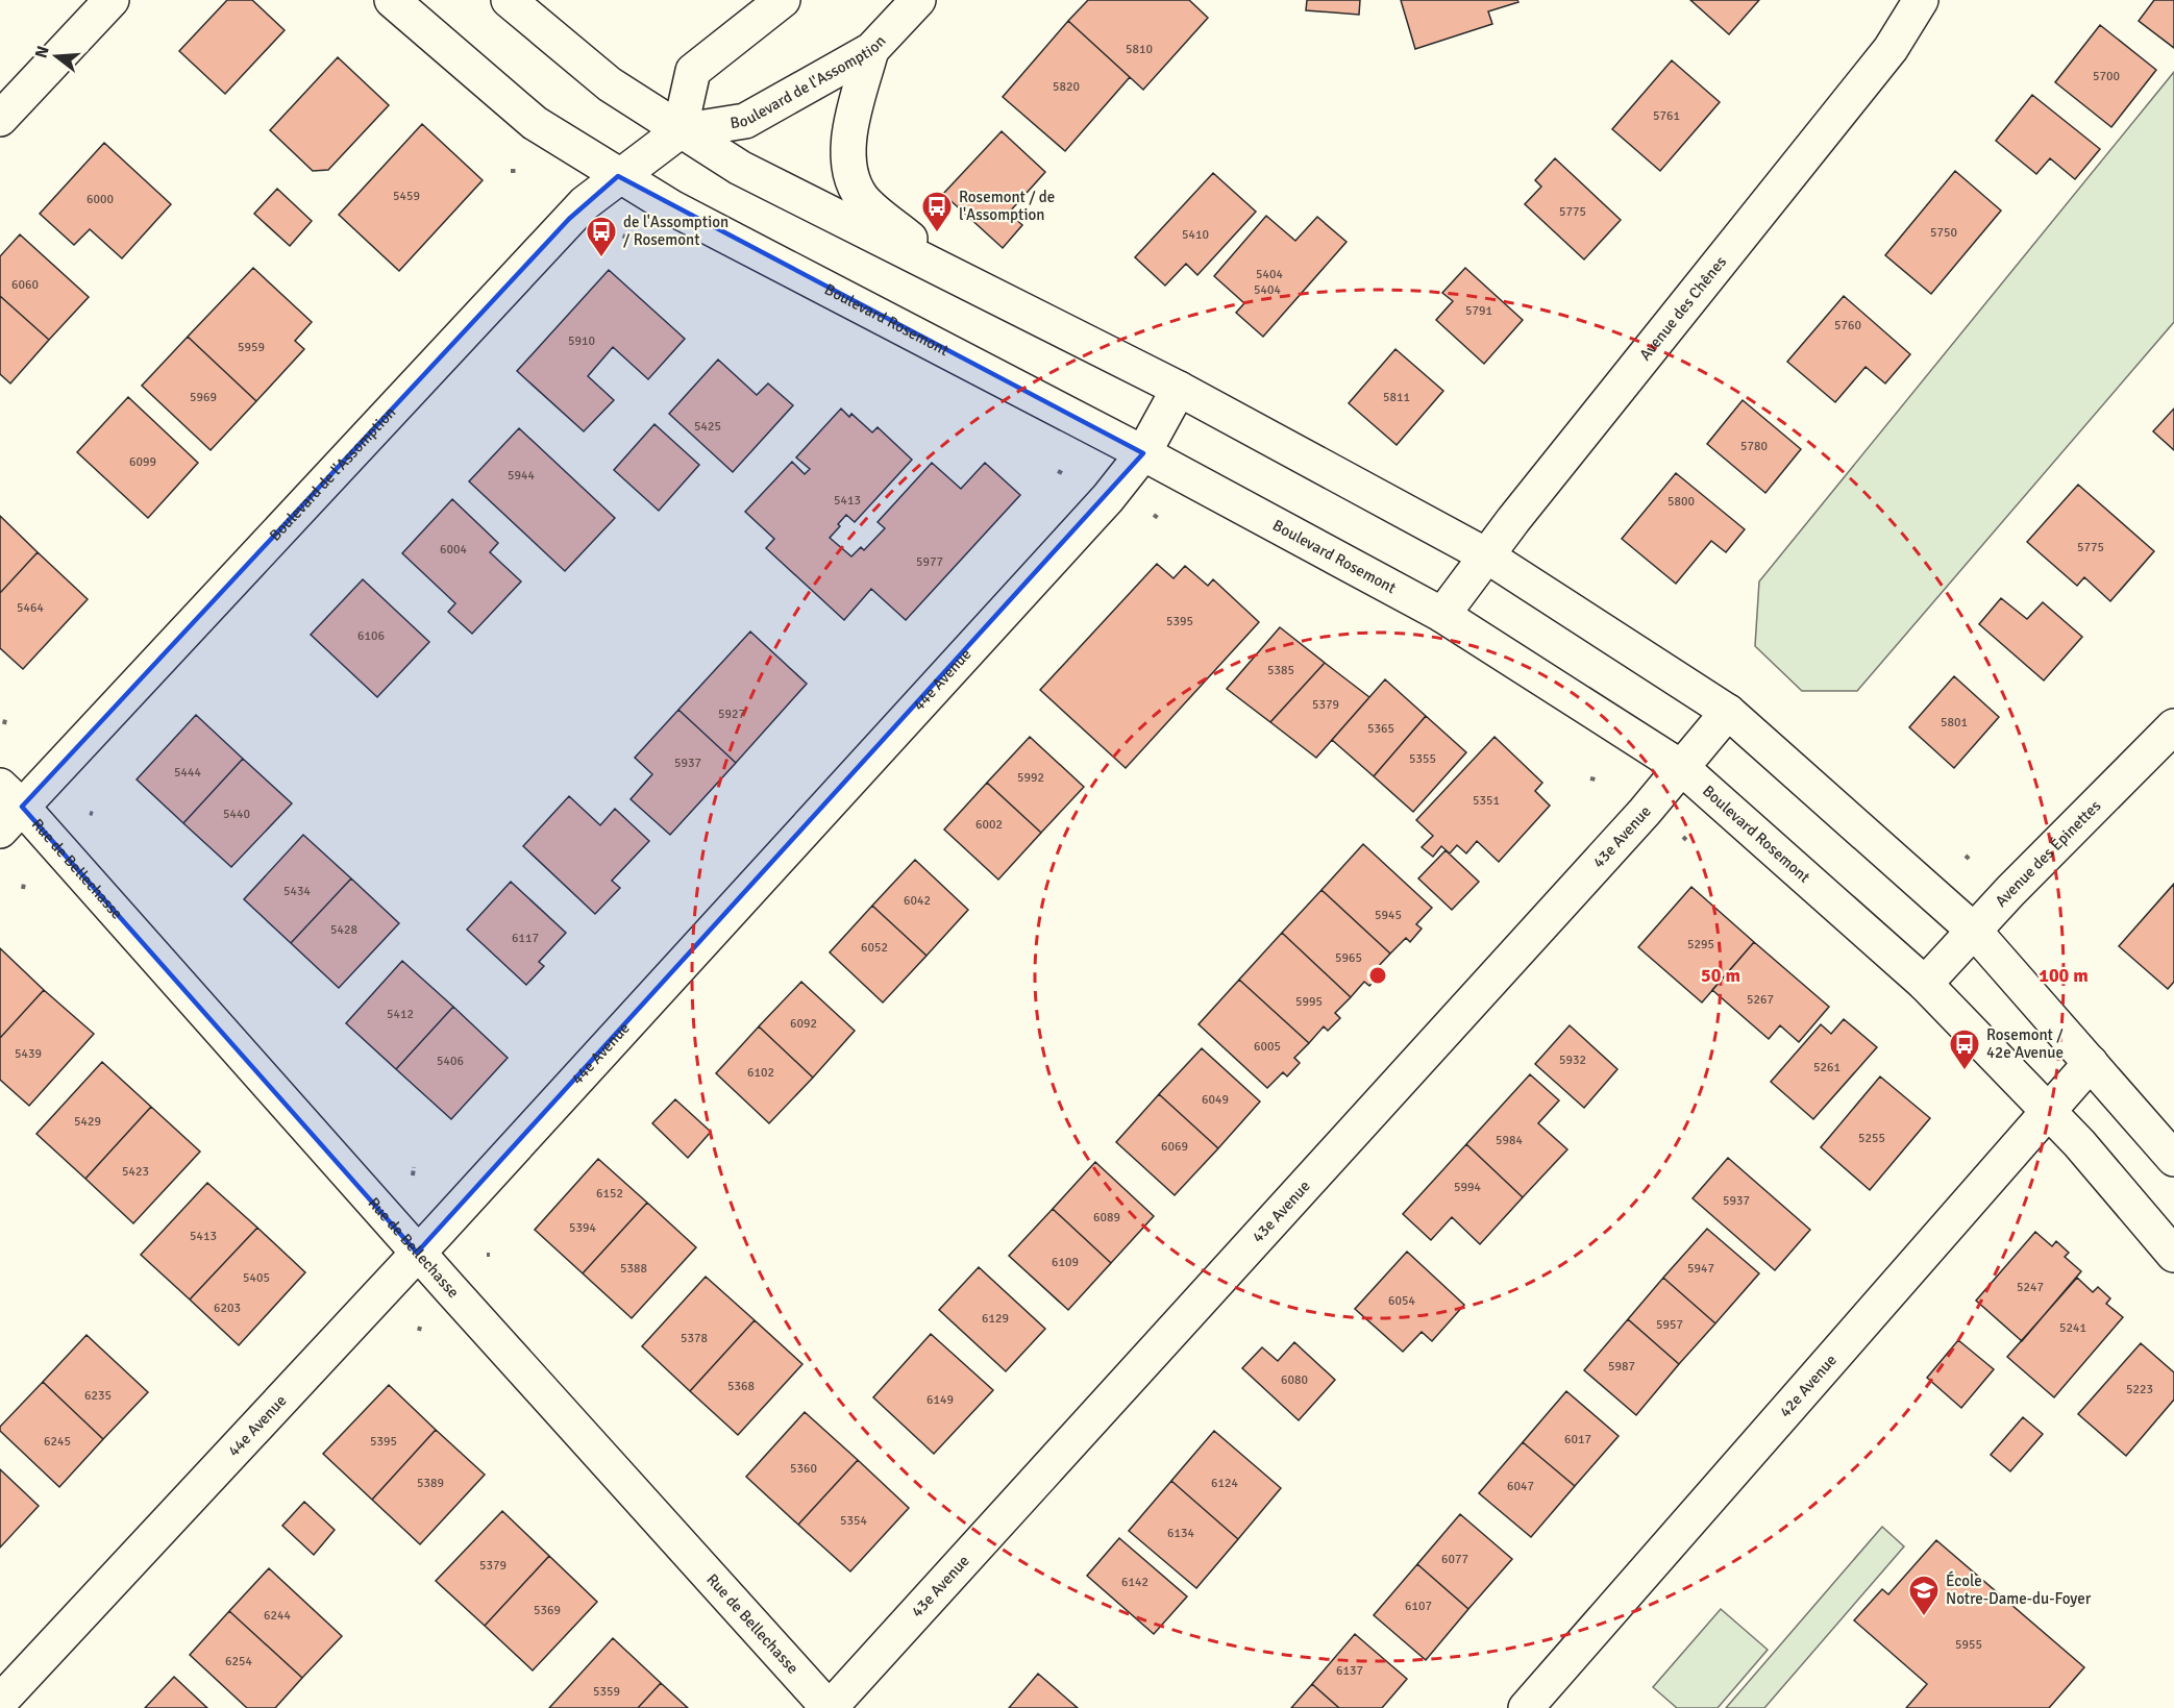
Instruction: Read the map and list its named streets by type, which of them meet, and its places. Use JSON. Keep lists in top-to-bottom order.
{
  "streets": {
    "street": [
      "Boulevard de l'Assomption",
      "Avenue des Chênes",
      "Boulevard Rosemont",
      "44e Avenue",
      "43e Avenue",
      "Avenue des Épinettes",
      "Rue de Bellechasse",
      "42e Avenue"
    ]
  },
  "crossings": [
    ["Boulevard de l'Assomption", "Boulevard Rosemont"],
    ["Boulevard de l'Assomption", "Rue de Bellechasse"],
    ["Avenue des Chênes", "Boulevard Rosemont"],
    ["Boulevard Rosemont", "44e Avenue"],
    ["Boulevard Rosemont", "43e Avenue"],
    ["Boulevard Rosemont", "Avenue des Épinettes"],
    ["Boulevard Rosemont", "42e Avenue"],
    ["44e Avenue", "Rue de Bellechasse"],
    ["43e Avenue", "Rue de Bellechasse"]
  ],
  "places": {
    "bus stop": ["Rosemont / de l'Assomption", "de l'Assomption / Rosemont", "Rosemont / 42e Avenue"],
    "school or university": ["École Notre-Dame-du-Foyer"]
  },
  "house_numbers": [
    "5810",
    "5700",
    "5820",
    "5761",
    "5459",
    "6000",
    "5775",
    "5750",
    "5410",
    "5404",
    "6060",
    "5404",
    "5791",
    "5760",
    "5910",
    "5959",
    "5969",
    "5811",
    "5425",
    "5780",
    "6099",
    "5944",
    "5413",
    "5800",
    "5775",
    "6004",
    "5977",
    "5464",
    "5395",
    "6106",
    "5385",
    "5379",
    "5927",
    "5801",
    "5365",
    "5355",
    "5937",
    "5444",
    "5992",
    "5351",
    "5440",
    "6002",
    "5434",
    "6042",
    "5945",
    "5428",
    "6117",
    "5295",
    "6052",
    "5965",
    "5267",
    "5995",
    "5412",
    "6092",
    "6005",
    "5439",
    "5932",
    "5406",
    "5261",
    "6102",
    "6049",
    "5429",
    "5255",
    "5984",
    "6069",
    "5423",
    "5994",
    "6152",
    "5937",
    "6089",
    "5394",
    "5413",
    "6109",
    "5388",
    "5947",
    "5405",
    "5247",
    "6054",
    "6203",
    "6129",
    "5957",
    "5241",
    "5378",
    "5987",
    "6080",
    "5368",
    "5223",
    "6235",
    "6149",
    "6017",
    "6245",
    "5395",
    "5360",
    "5389",
    "6124",
    "6047",
    "5354",
    "6134",
    "6077",
    "5379",
    "6142",
    "6107",
    "5369",
    "6244",
    "5955",
    "6254",
    "6137",
    "5359"
  ],
  "north": "left",
  "rings": ["50 m", "100 m"]
}
